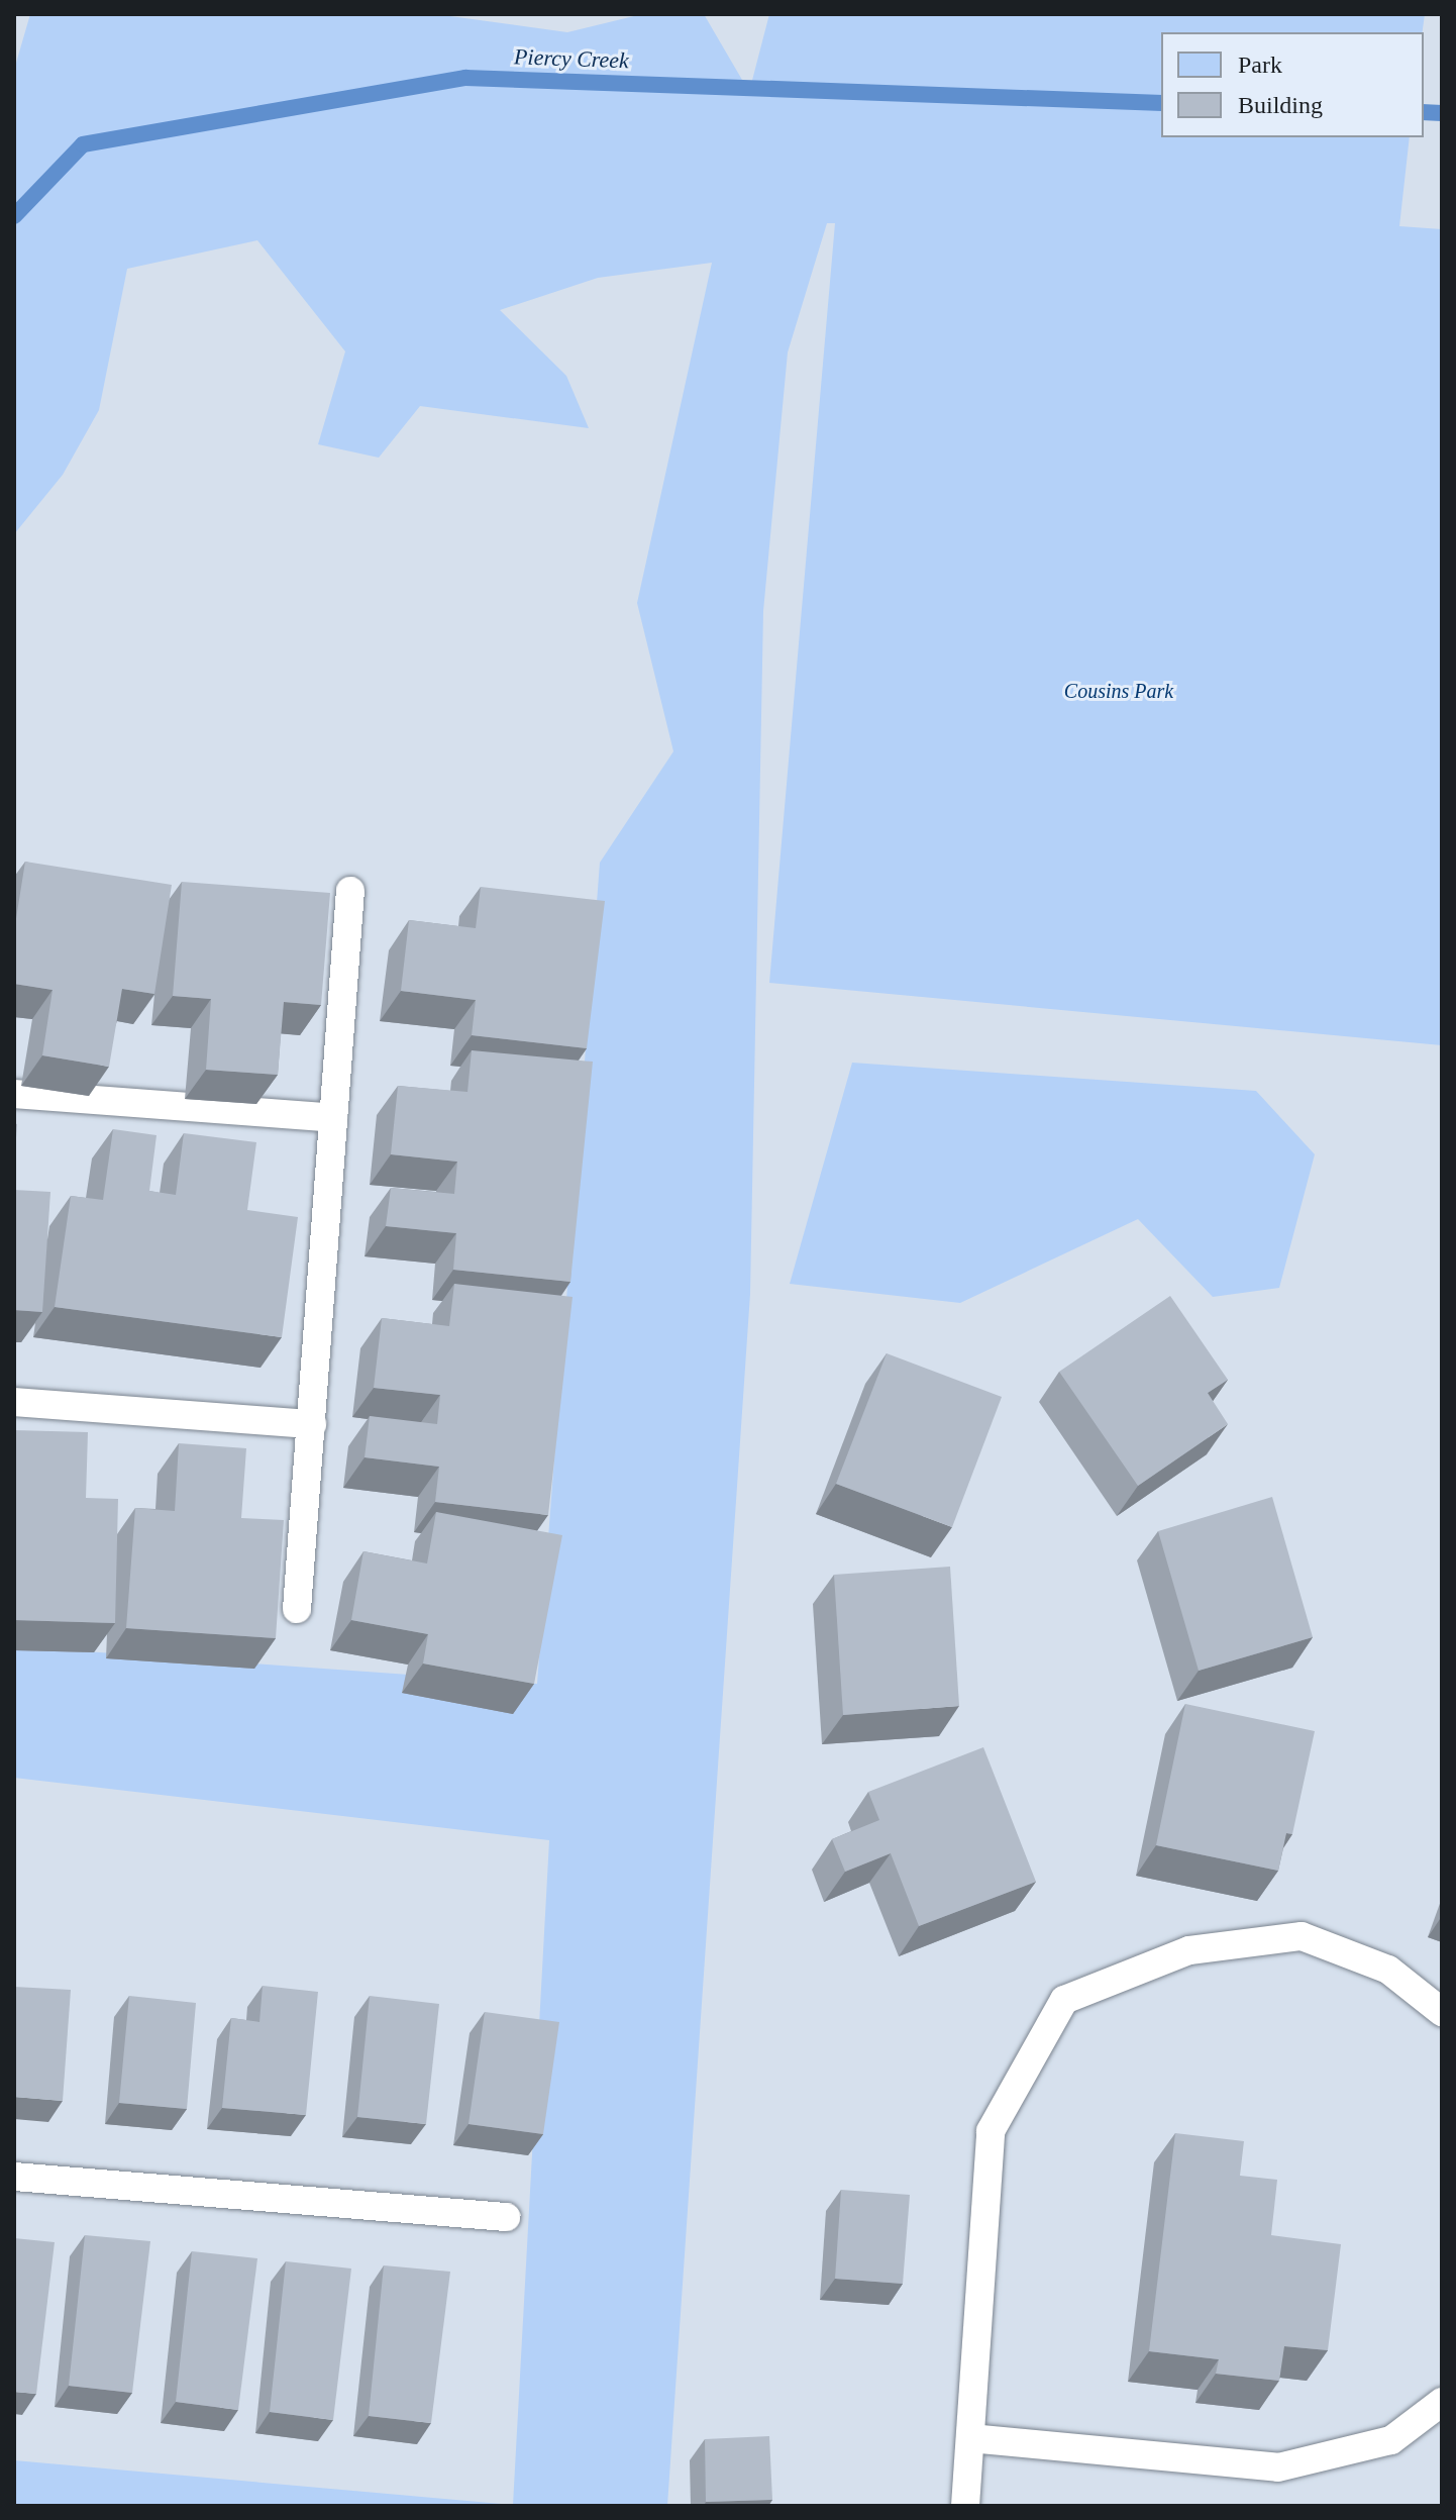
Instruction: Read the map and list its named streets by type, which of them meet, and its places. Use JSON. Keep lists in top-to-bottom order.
{
  "water": ["Piercy Creek"],
  "parks": ["Cousins Park"],
  "legend": ["Park", "Building"]
}
